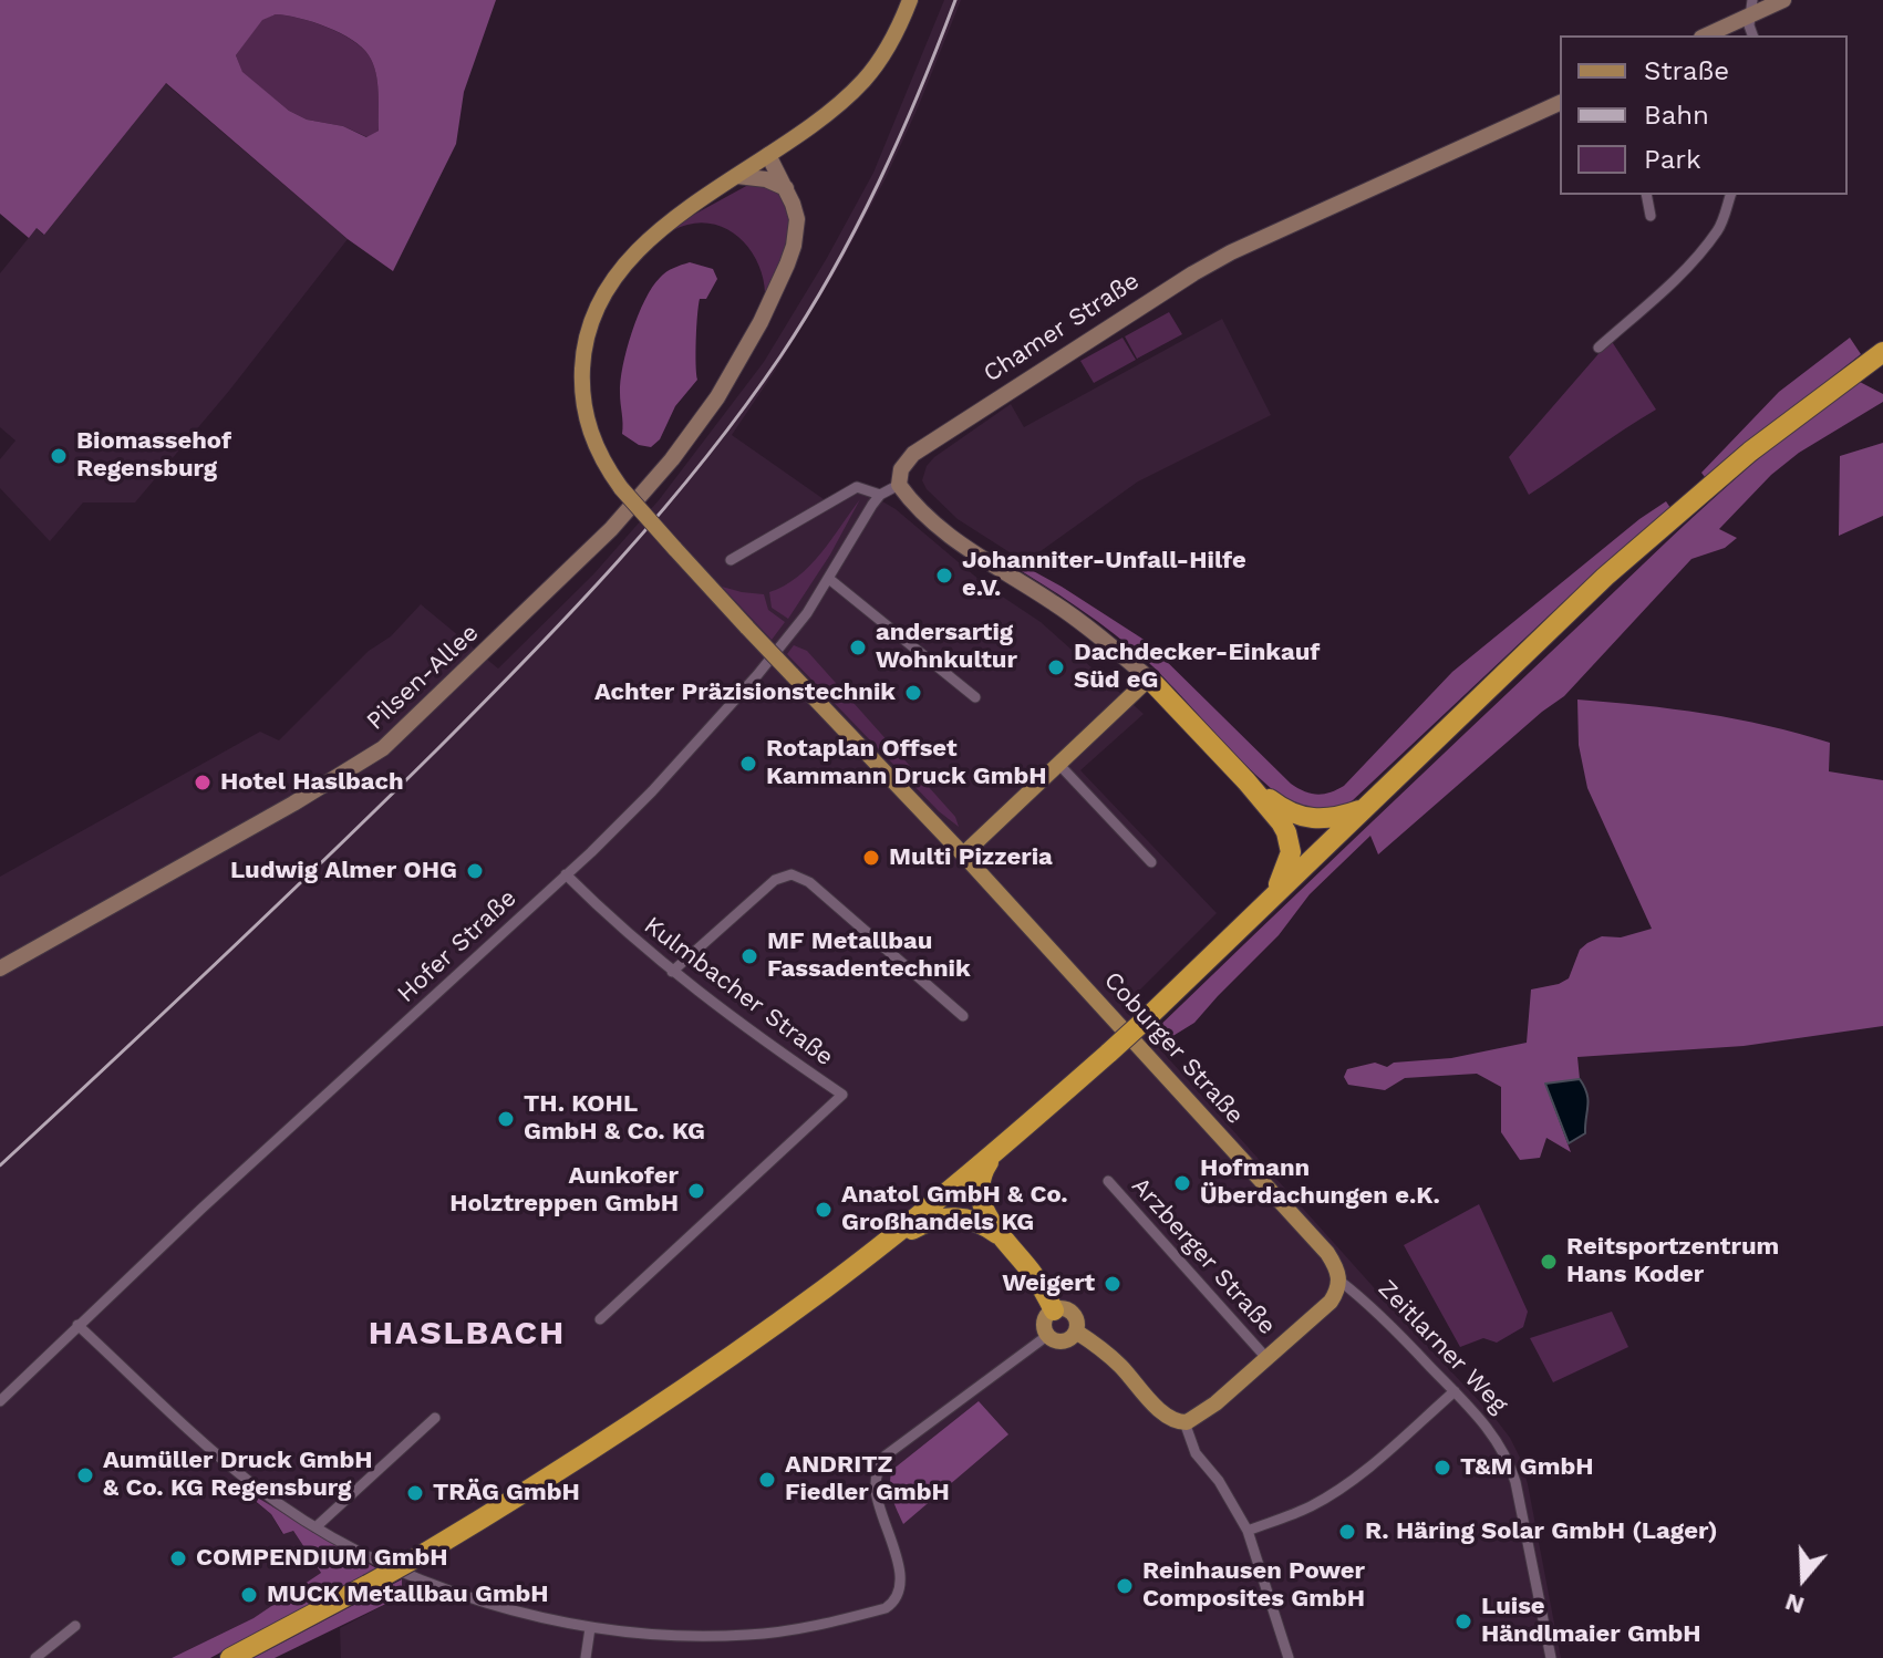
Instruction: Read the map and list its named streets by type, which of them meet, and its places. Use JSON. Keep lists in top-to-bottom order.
{
  "streets": {
    "main road": ["Coburger Straße"],
    "street": [
      "Chamer Straße",
      "Pilsen-Allee",
      "Hofer Straße",
      "Kulmbacher Straße",
      "Arzberger Straße",
      "Zeitlarner Weg"
    ]
  },
  "crossings": [
    ["Hofer Straße", "Kulmbacher Straße"],
    ["Coburger Straße", "Zeitlarner Weg"]
  ],
  "districts": ["HASLBACH"],
  "places": [
    "Biomassehof Regensburg",
    "Johanniter-Unfall-Hilfe e.V.",
    "andersartig Wohnkultur",
    "Dachdecker-Einkauf Süd eG",
    "Achter Präzisionstechnik",
    "Rotaplan Offset Kammann Druck GmbH",
    "Hotel Haslbach",
    "Multi Pizzeria",
    "Ludwig Almer OHG",
    "MF Metallbau Fassadentechnik",
    "TH. KOHL GmbH & Co. KG",
    "Hofmann Überdachungen e.K.",
    "Aunkofer Holztreppen GmbH",
    "Anatol GmbH & Co. Großhandels KG",
    "Reitsportzentrum Hans Koder",
    "Weigert",
    "T&M GmbH",
    "Aumüller Druck GmbH & Co. KG Regensburg",
    "ANDRITZ Fiedler GmbH",
    "TRÄG GmbH",
    "R. Häring Solar GmbH (Lager)",
    "COMPENDIUM GmbH",
    "Reinhausen Power Composites GmbH",
    "MUCK Metallbau GmbH",
    "Luise Händlmaier GmbH"
  ],
  "legend": ["Straße", "Bahn", "Park"],
  "north": "bottom"
}
